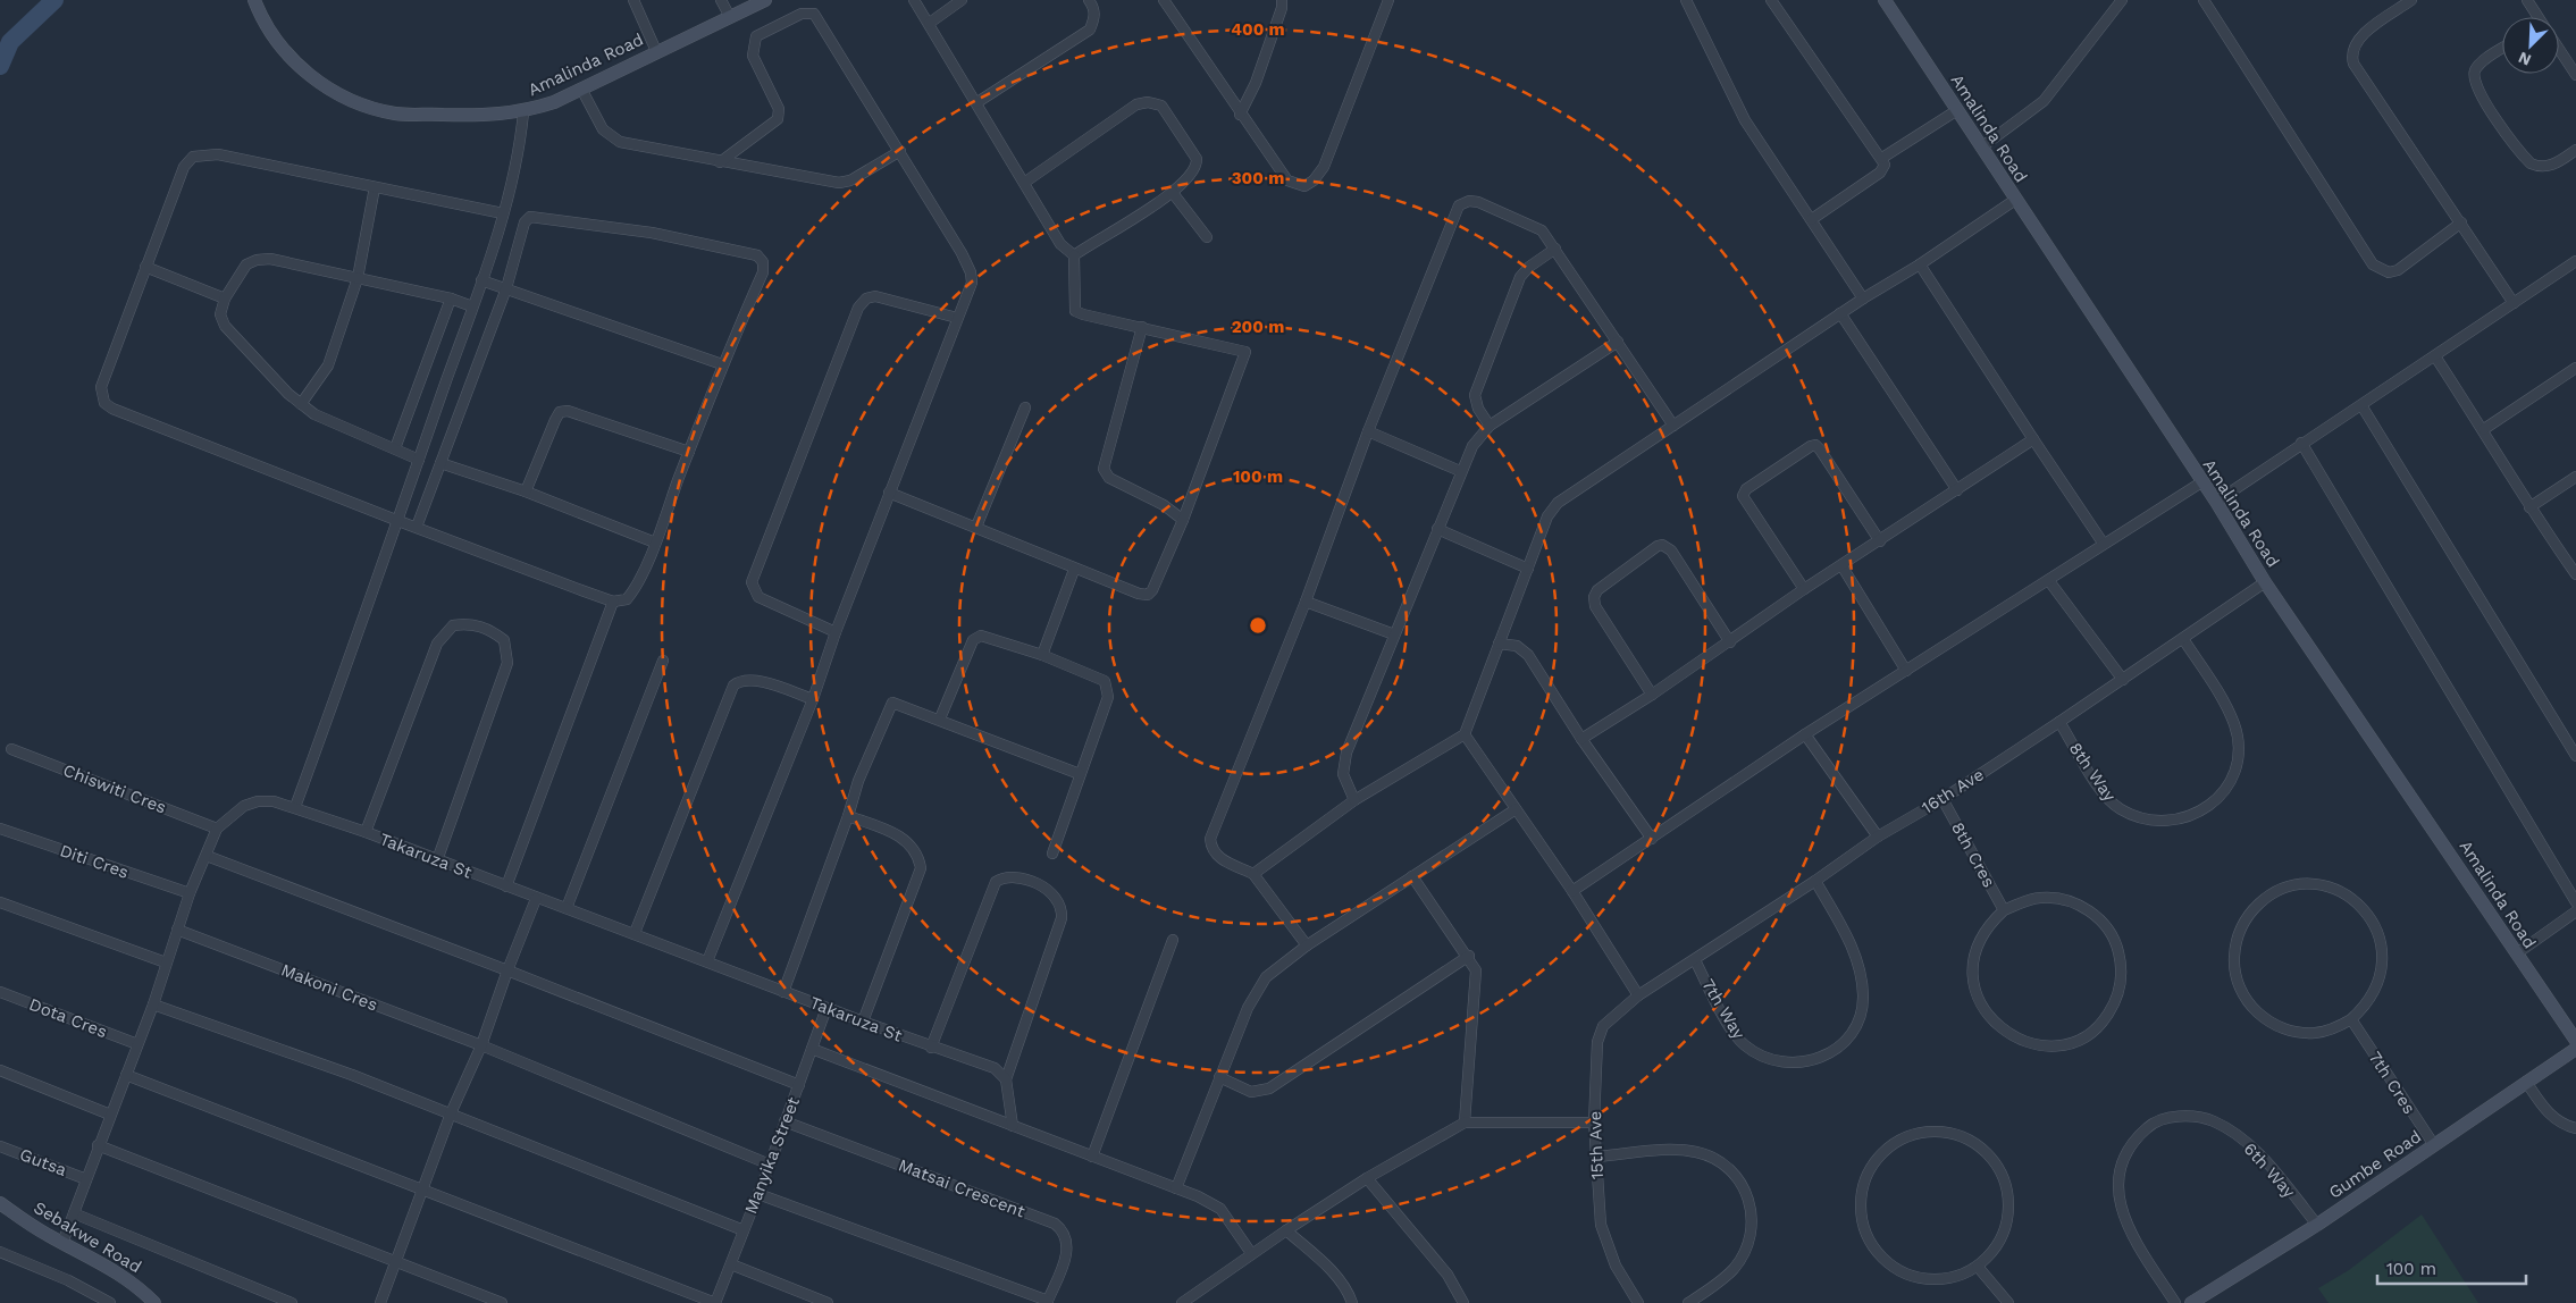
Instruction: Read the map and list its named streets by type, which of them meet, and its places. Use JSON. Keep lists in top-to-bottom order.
{
  "streets": {
    "street": [
      "Amalinda Road",
      "8th Way",
      "Chiswiti Cres",
      "16th Ave",
      "8th Cres",
      "Takaruza St",
      "Diti Cres",
      "Makoni Cres",
      "7th Way",
      "Dota Cres",
      "7th Cres",
      "15th Ave",
      "Manyika Street",
      "Gutsa",
      "Gumbe Road",
      "6th Way",
      "Matsai Crescent",
      "Sebakwe Road"
    ]
  },
  "crossings": [
    ["Amalinda Road", "16th Ave"],
    ["8th Way", "16th Ave"],
    ["Chiswiti Cres", "Takaruza St"],
    ["16th Ave", "8th Cres"],
    ["16th Ave", "7th Way"],
    ["16th Ave", "15th Ave"],
    ["Takaruza St", "Diti Cres"],
    ["Takaruza St", "Makoni Cres"],
    ["Takaruza St", "Dota Cres"],
    ["Takaruza St", "Manyika Street"],
    ["Takaruza St", "Gutsa"],
    ["Takaruza St", "Sebakwe Road"],
    ["Makoni Cres", "Manyika Street"],
    ["7th Cres", "Gumbe Road"],
    ["Manyika Street", "Matsai Crescent"],
    ["Gumbe Road", "6th Way"]
  ],
  "scale_bar": "100 m",
  "north": "bottom left",
  "rings": [
    "400 m",
    "300 m",
    "200 m",
    "100 m"
  ]
}
